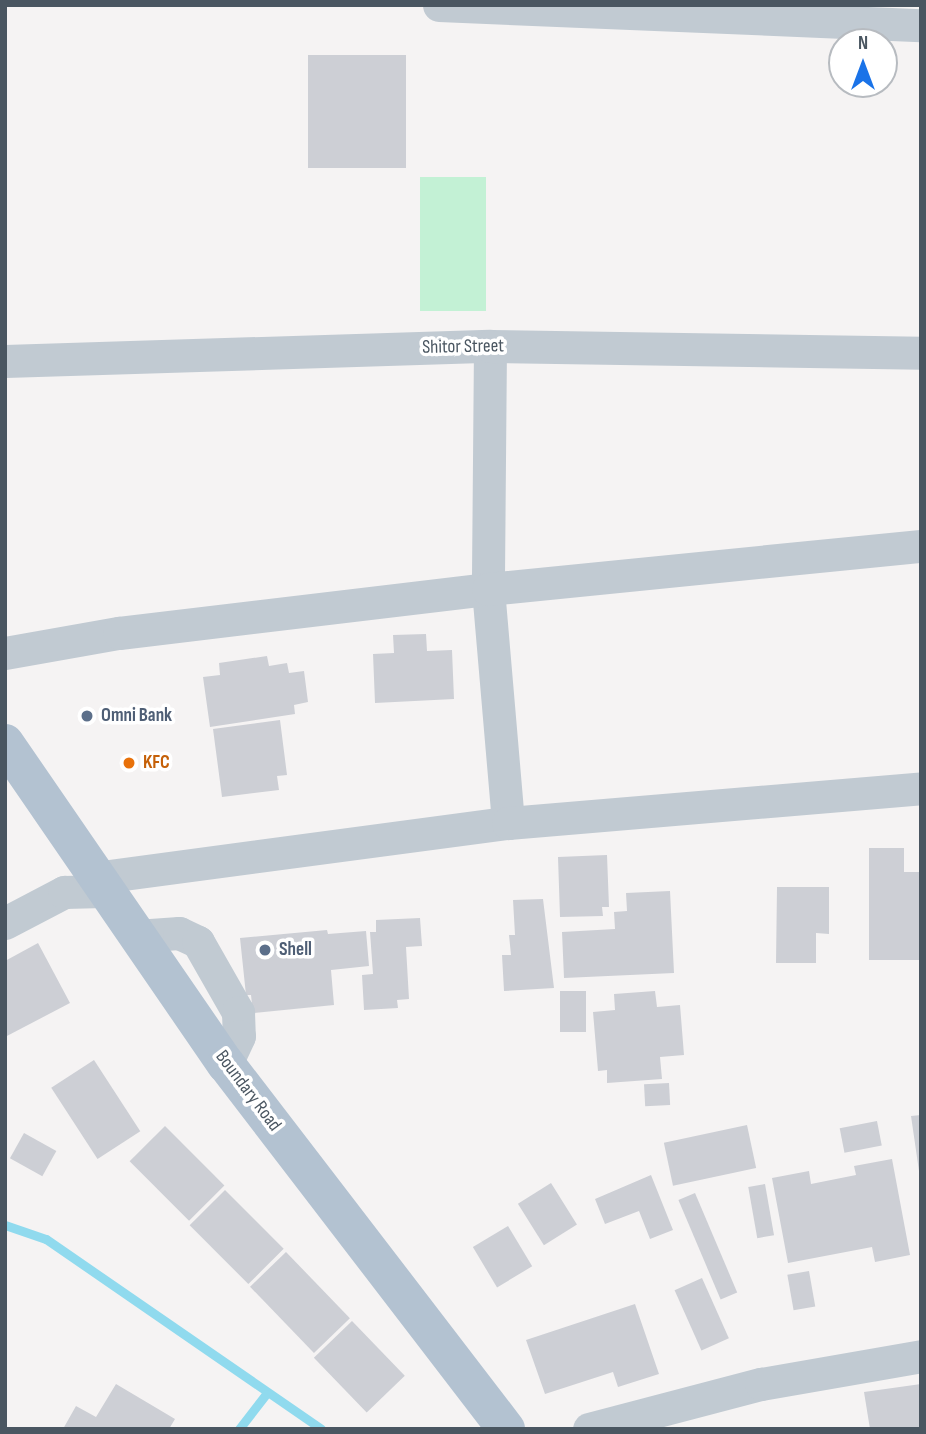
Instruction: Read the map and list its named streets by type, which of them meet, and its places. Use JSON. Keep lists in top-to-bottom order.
{
  "streets": {
    "main road": ["Boundary Road"],
    "street": ["Shitor Street"]
  },
  "places": ["Omni Bank", "KFC", "Shell"],
  "north": "top"
}
